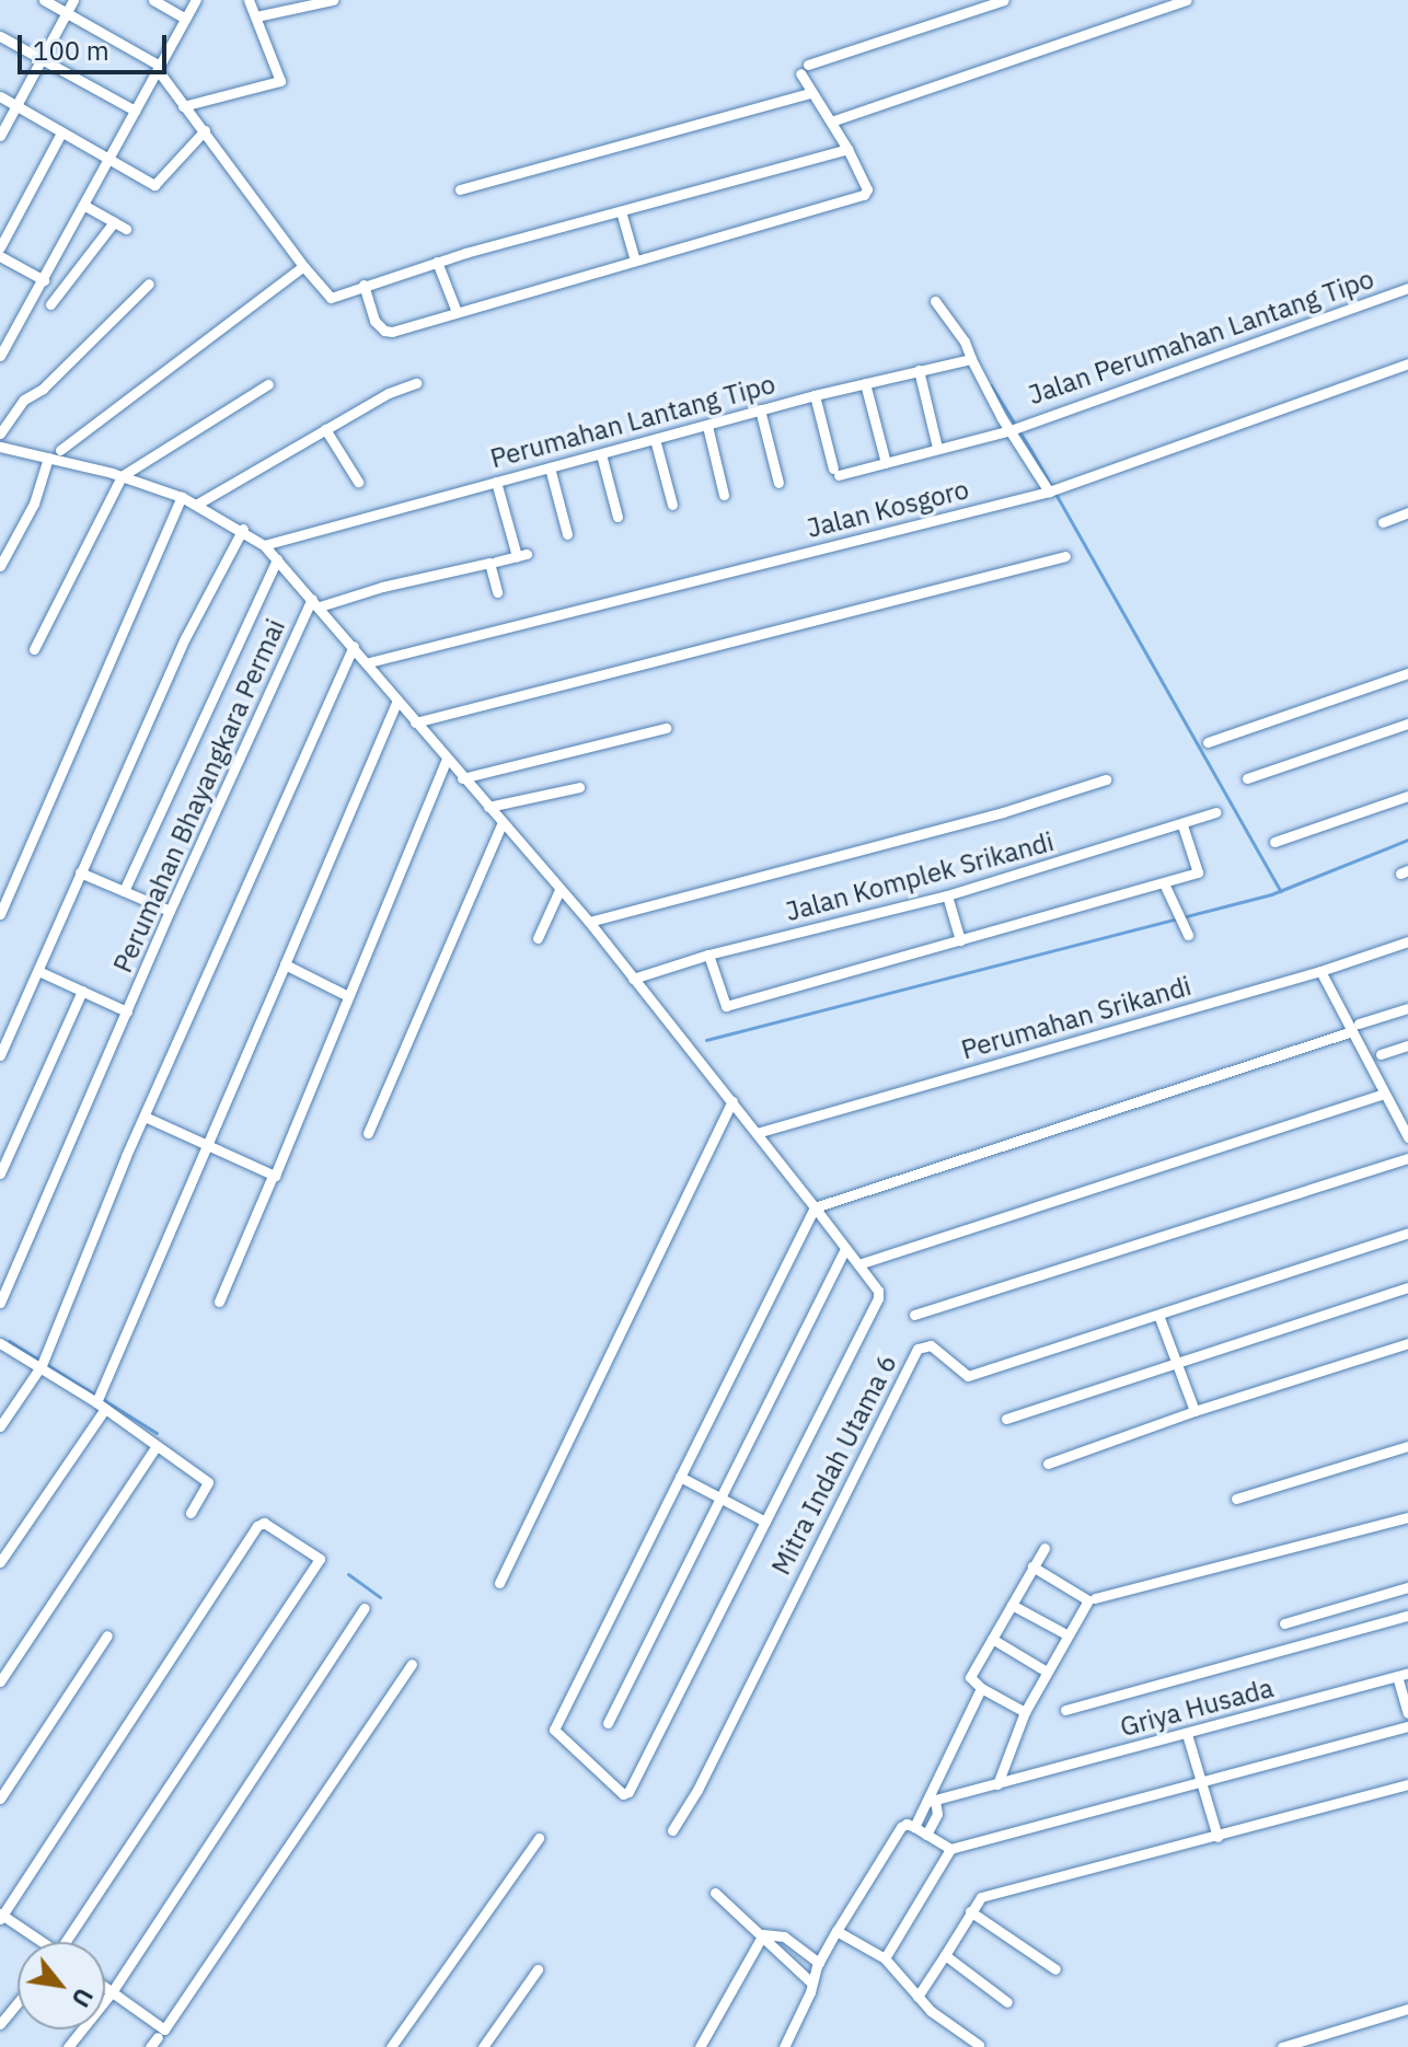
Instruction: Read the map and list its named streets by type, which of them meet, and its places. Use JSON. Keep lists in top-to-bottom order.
{
  "streets": {
    "street": [
      "Jalan Perumahan Lantang Tipo",
      "Perumahan Lantang Tipo",
      "Jalan Kosgoro",
      "Perumahan Bhayangkara Permai",
      "Jalan Komplek Srikandi",
      "Perumahan Srikandi",
      "Mitra Indah Utama 6",
      "Griya Husada"
    ]
  },
  "crossings": [
    ["Jalan Perumahan Lantang Tipo", "Perumahan Lantang Tipo"]
  ],
  "scale_bar": "100 m",
  "north": "bottom right"
}
